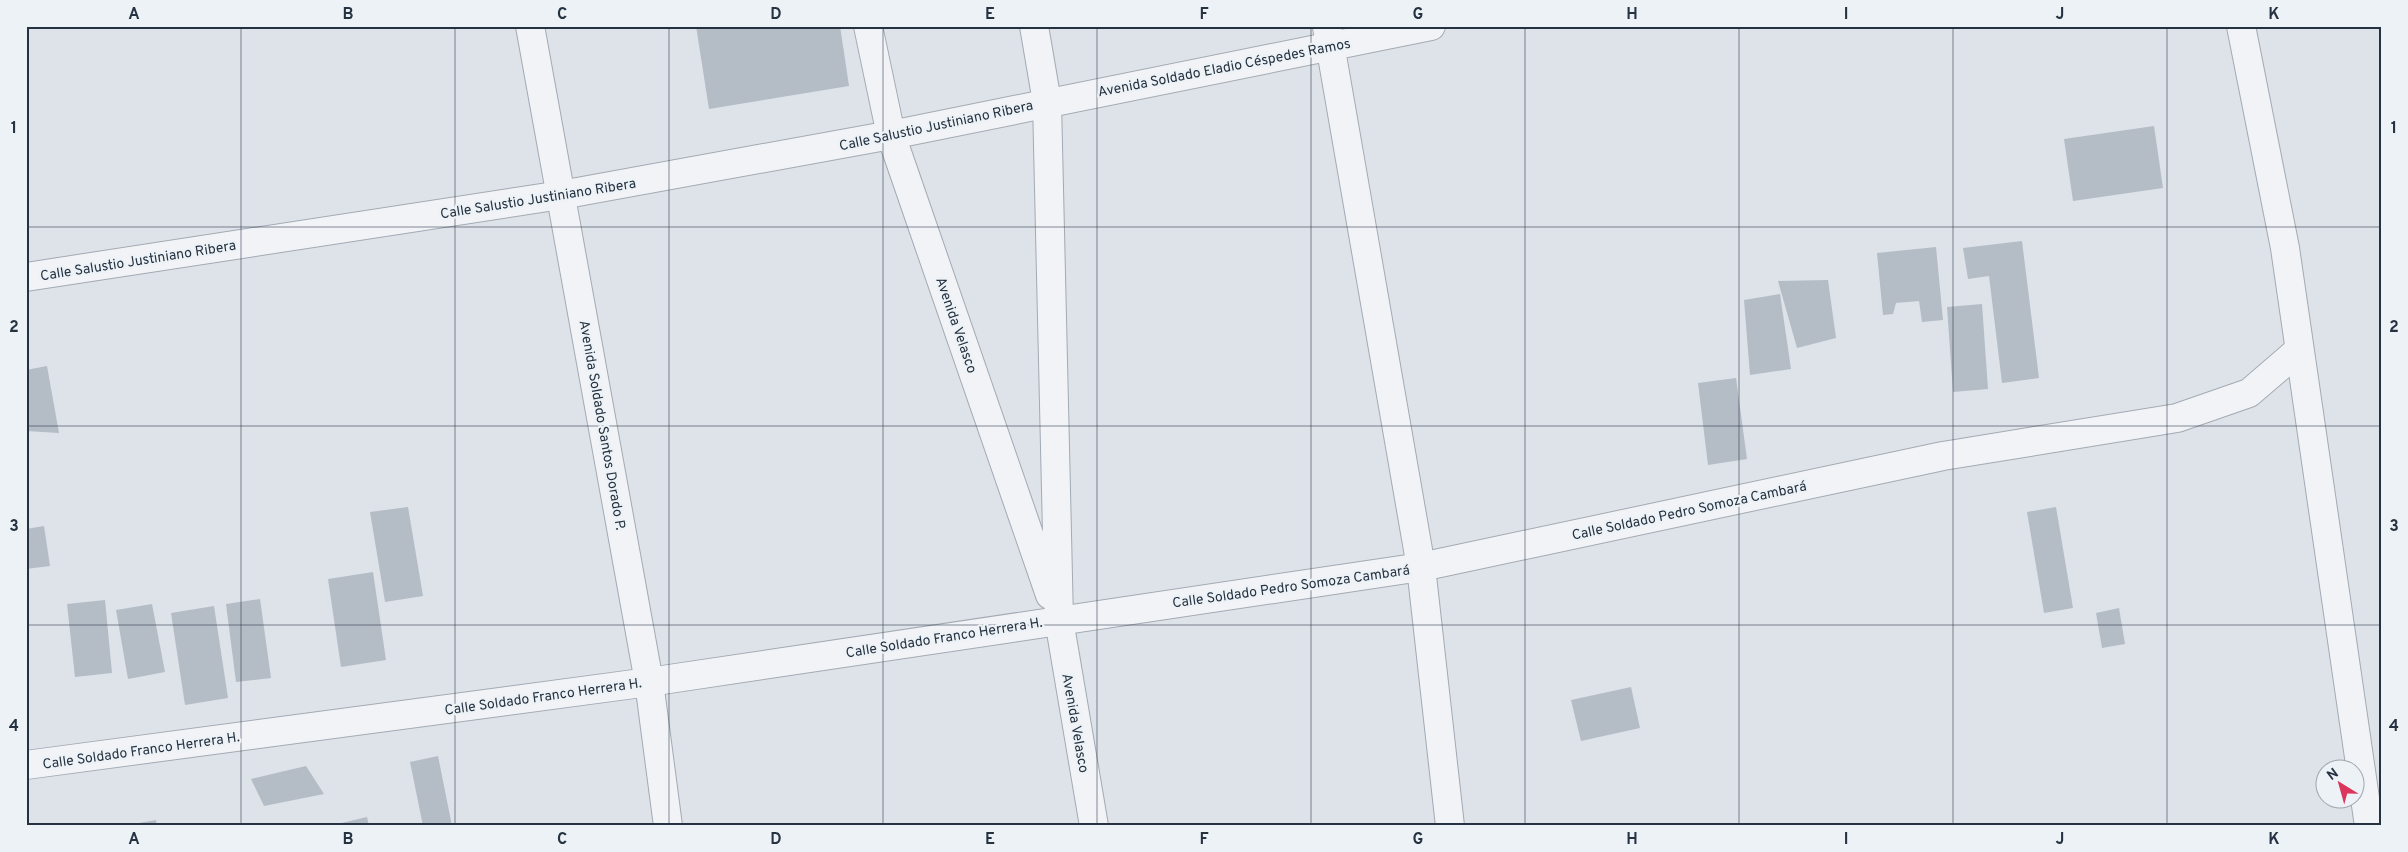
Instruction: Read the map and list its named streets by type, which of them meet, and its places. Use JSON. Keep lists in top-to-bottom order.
{
  "streets": {
    "street": [
      "Avenida Soldado Eladio Céspedes Ramos",
      "Calle Salustio Justiniano Ribera",
      "Avenida Velasco",
      "Avenida Soldado Santos Dorado P.",
      "Calle Soldado Pedro Somoza Cambará",
      "Calle Soldado Franco Herrera H."
    ]
  },
  "crossings": [
    ["Avenida Soldado Eladio Céspedes Ramos", "Calle Salustio Justiniano Ribera"],
    ["Avenida Soldado Eladio Céspedes Ramos", "Avenida Velasco"],
    ["Calle Salustio Justiniano Ribera", "Avenida Velasco"],
    ["Calle Salustio Justiniano Ribera", "Avenida Soldado Santos Dorado P."],
    ["Avenida Velasco", "Calle Soldado Pedro Somoza Cambará"],
    ["Avenida Velasco", "Calle Soldado Franco Herrera H."],
    ["Avenida Soldado Santos Dorado P.", "Calle Soldado Franco Herrera H."],
    ["Calle Soldado Pedro Somoza Cambará", "Calle Soldado Franco Herrera H."]
  ],
  "north": "top left",
  "grid": {
    "columns": [
      "A",
      "B",
      "C",
      "D",
      "E",
      "F",
      "G",
      "H",
      "I",
      "J",
      "K"
    ],
    "rows": [
      "1",
      "2",
      "3",
      "4"
    ]
  }
}
